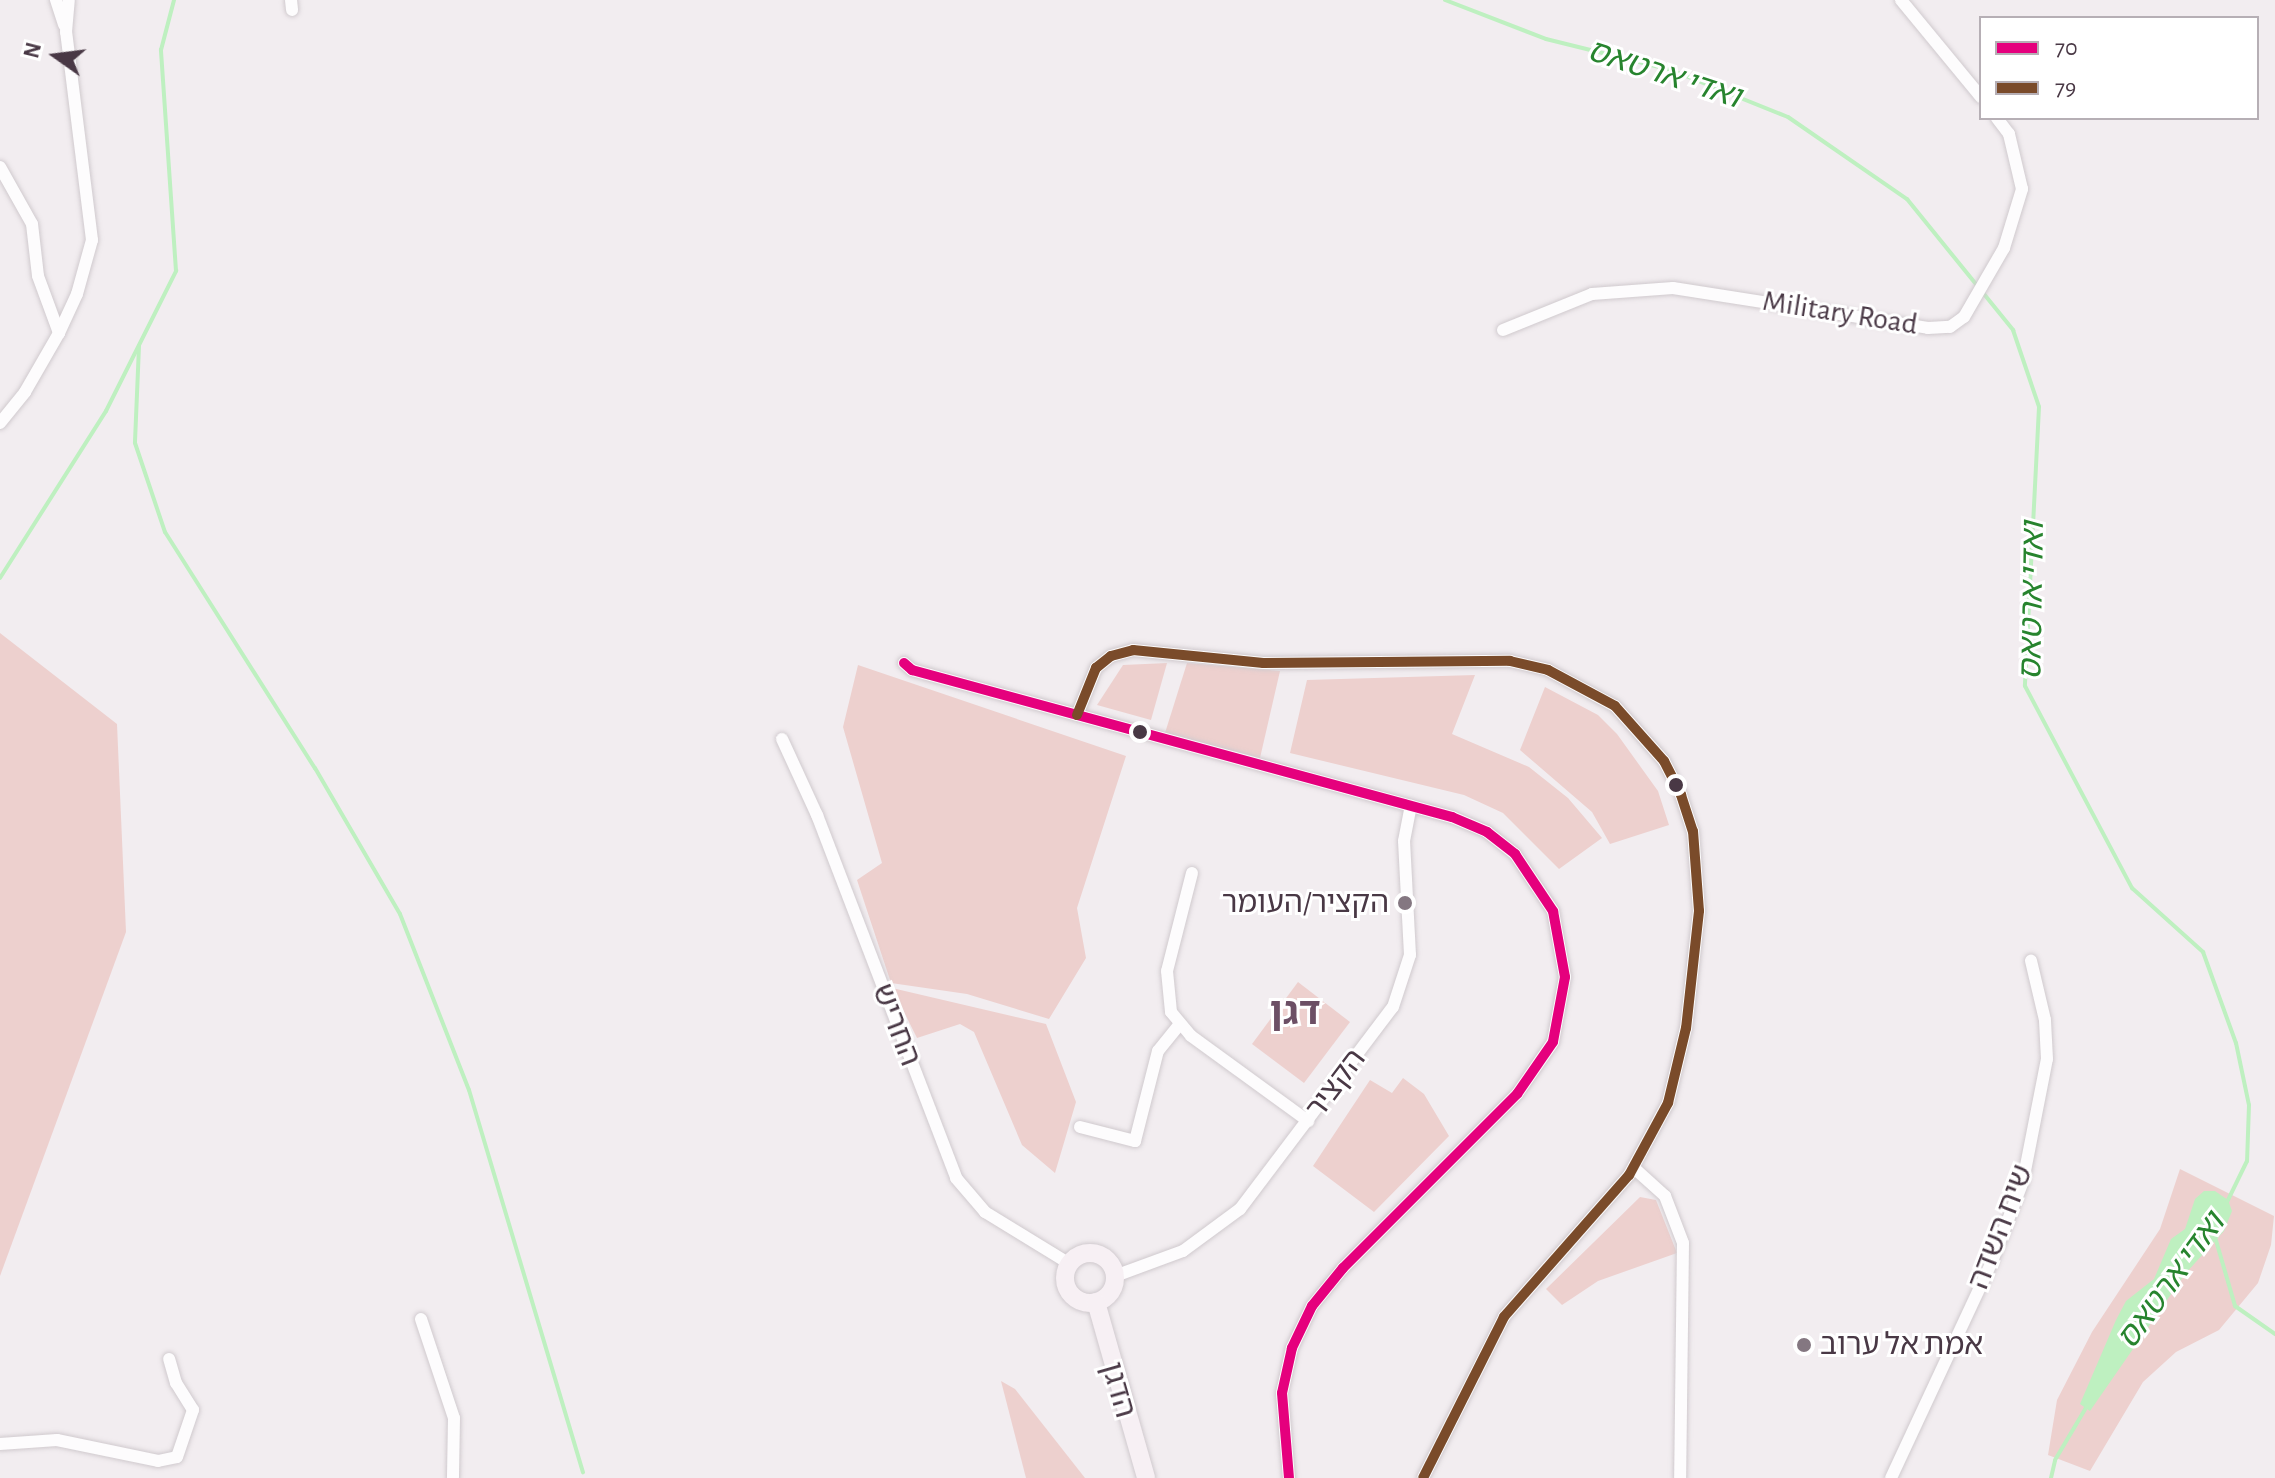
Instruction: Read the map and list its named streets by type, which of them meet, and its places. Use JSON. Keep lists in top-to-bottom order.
{
  "streets": {
    "street": [
      "Military Road",
      "החריש",
      "הקציר",
      "שיח השדה",
      "הדגן"
    ]
  },
  "crossings": [
    ["החריש", "הקציר"],
    ["החריש", "הדגן"],
    ["הקציר", "הדגן"]
  ],
  "districts": ["דגן"],
  "water": ["ואדי ארטאס"],
  "places": ["הקציר/העומר", "אמת אל ערוב"],
  "lines": ["transit line 79", "transit line 70"],
  "legend": ["70", "79"],
  "north": "left"
}
